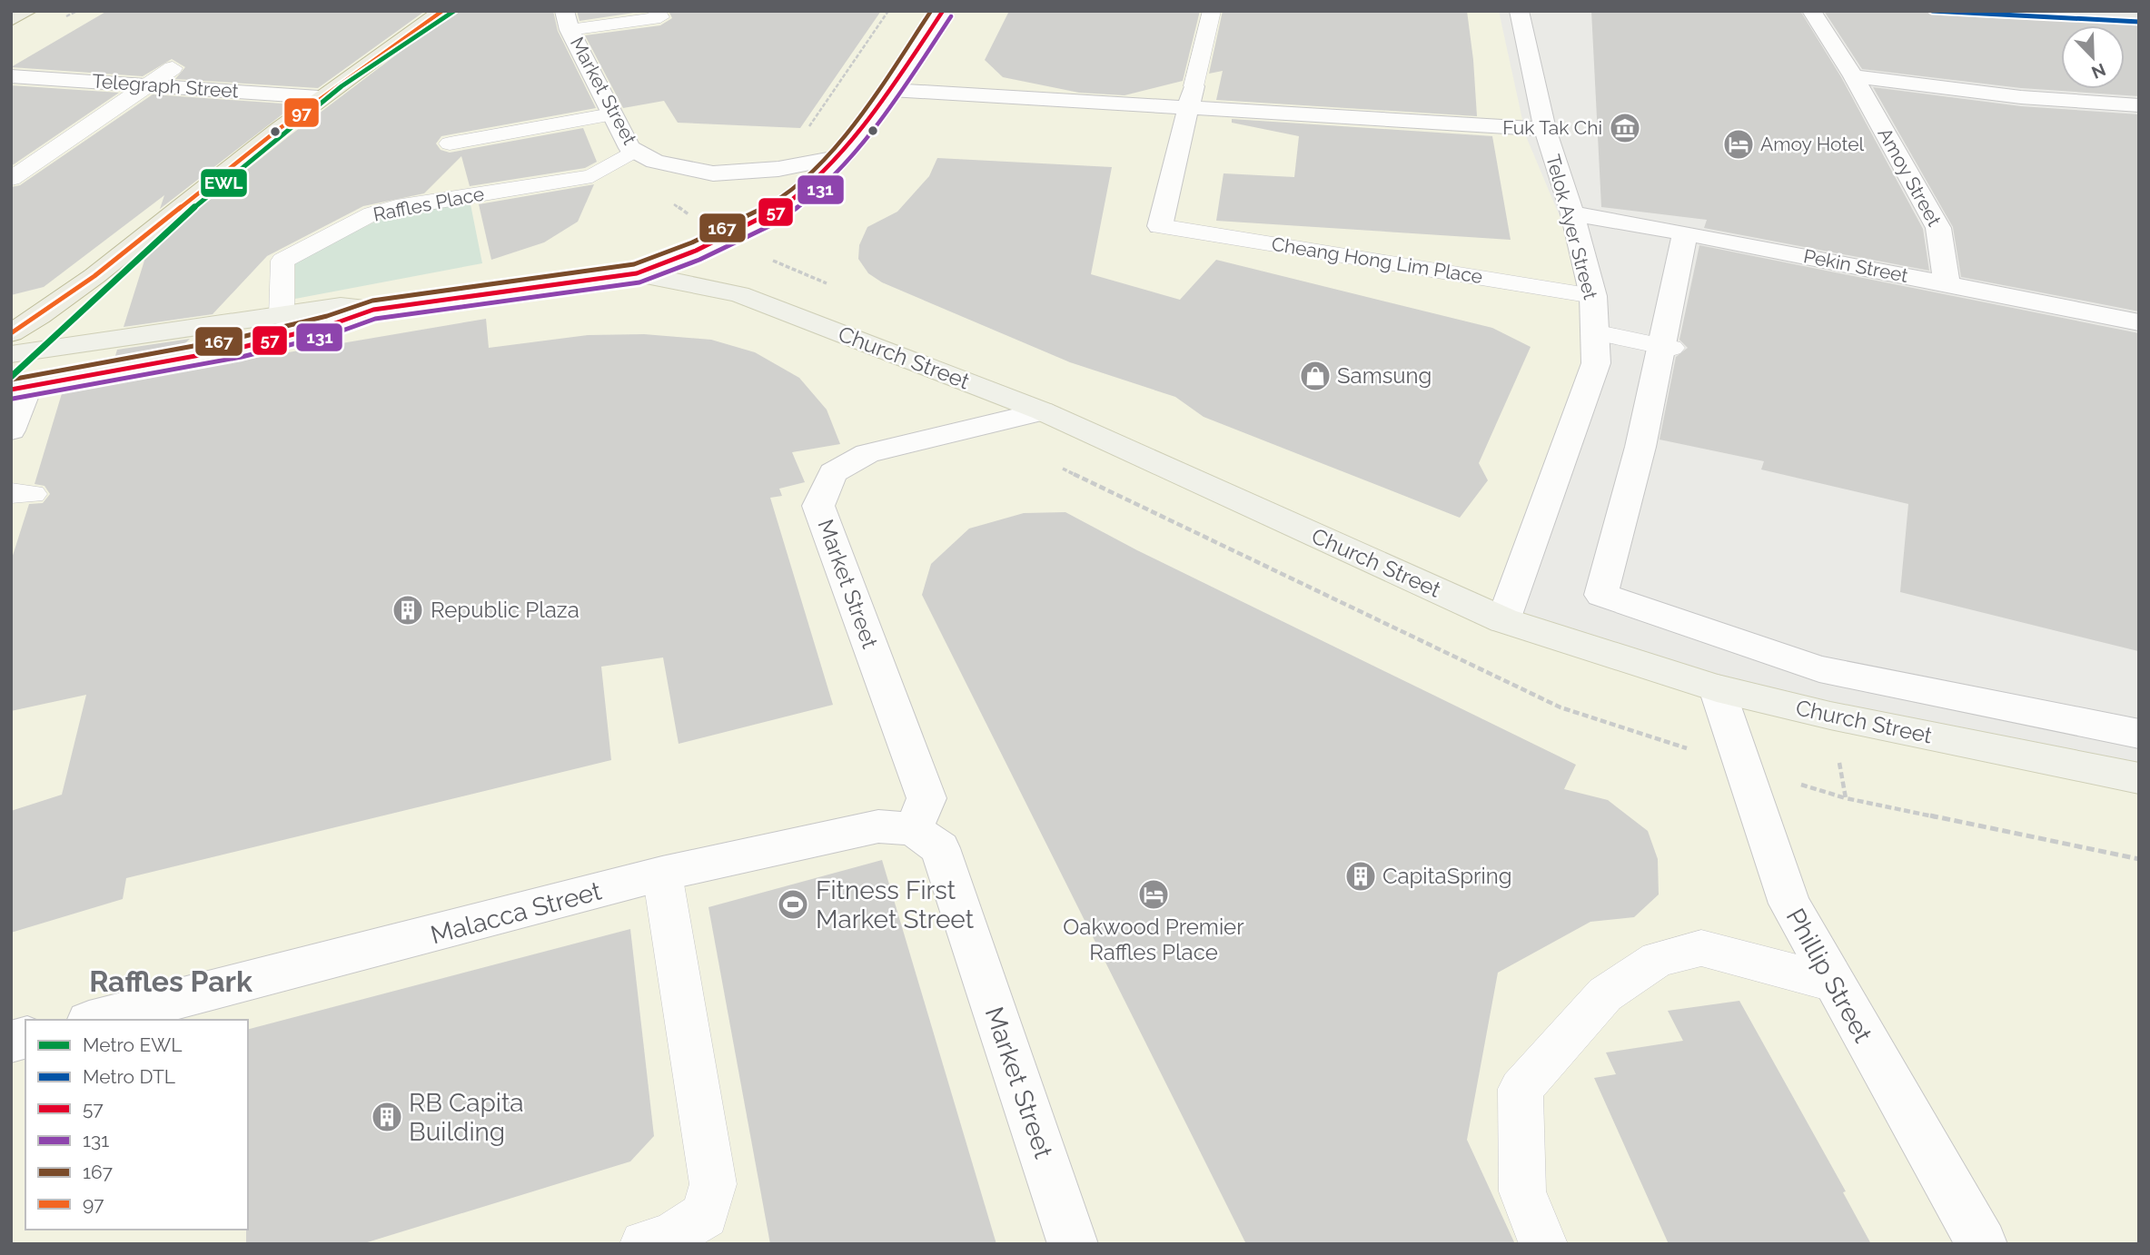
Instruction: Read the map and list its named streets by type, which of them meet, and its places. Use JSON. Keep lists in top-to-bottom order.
{
  "streets": {
    "main road": ["Church Street"],
    "street": [
      "Telegraph Street",
      "Market Street",
      "Amoy Street",
      "Telok Ayer Street",
      "Pekin Street",
      "Malacca Street",
      "Phillip Street"
    ],
    "lane": ["Raffles Place", "Cheang Hong Lim Place"]
  },
  "crossings": [
    ["Market Street", "Raffles Place"],
    ["Market Street", "Church Street"],
    ["Market Street", "Malacca Street"],
    ["Amoy Street", "Pekin Street"],
    ["Telok Ayer Street", "Cheang Hong Lim Place"],
    ["Telok Ayer Street", "Pekin Street"],
    ["Telok Ayer Street", "Church Street"],
    ["Church Street", "Phillip Street"]
  ],
  "districts": ["Raffles Park"],
  "places": {
    "museum": ["Fuk Tak Chi"],
    "hotel": ["Amoy Hotel", "Oakwood Premier Raffles Place"],
    "shop": ["Samsung"],
    "building": ["Republic Plaza", "CapitaSpring", "RB Capita Building"],
    "sports": ["Fitness First Market Street"]
  },
  "lines": [
    "metro line EWL",
    "metro line DTL",
    "transit line 57",
    "transit line 167",
    "transit line 97",
    "transit line 131"
  ],
  "legend": [
    "Metro EWL",
    "Metro DTL",
    "57",
    "131",
    "167",
    "97"
  ],
  "north": "bottom right"
}
